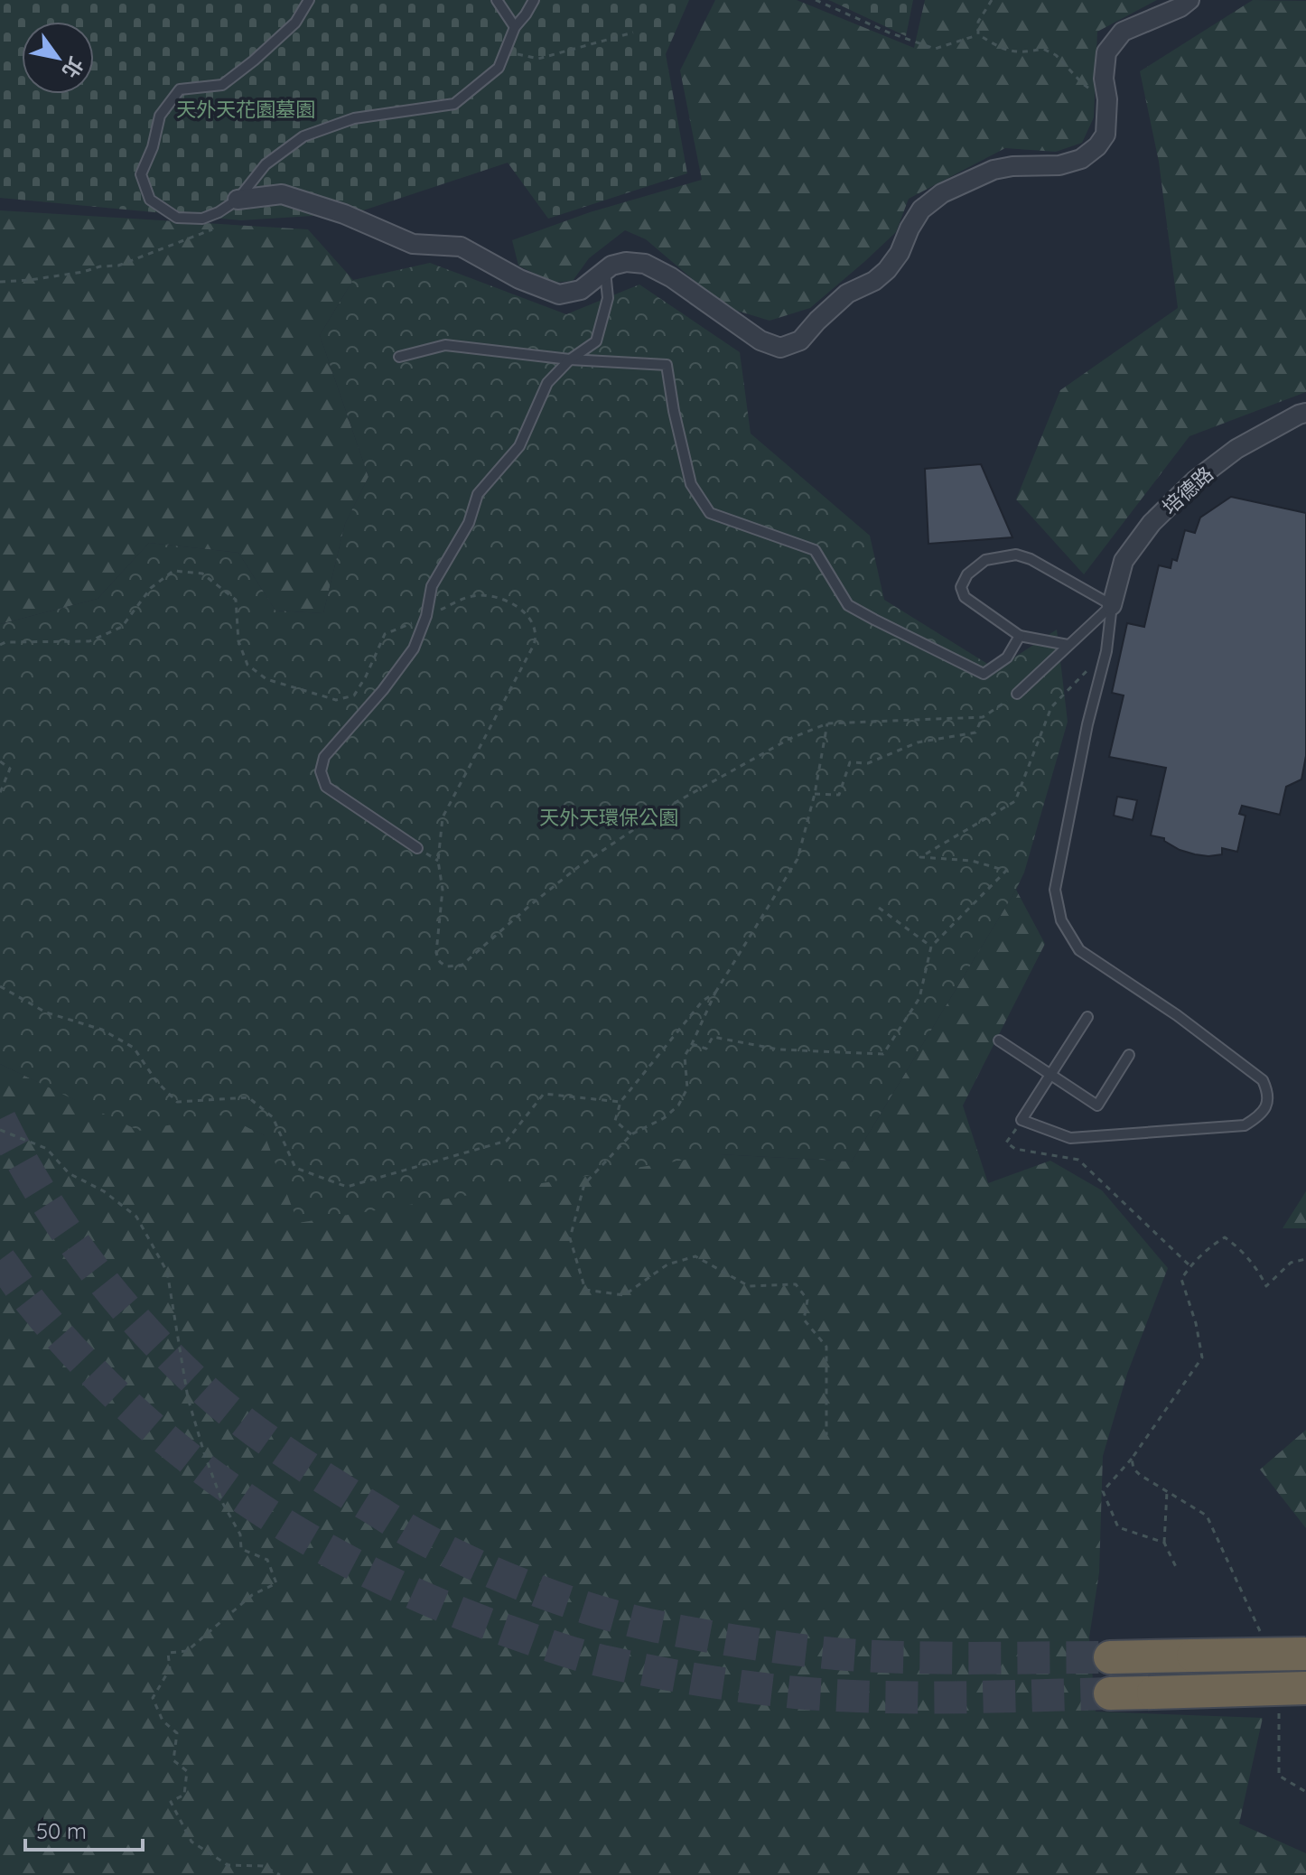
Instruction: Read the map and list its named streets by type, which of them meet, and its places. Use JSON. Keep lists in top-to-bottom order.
{
  "streets": {
    "street": ["培德路"]
  },
  "parks": ["天外天花園墓園", "天外天環保公園"],
  "scale_bar": "50 m",
  "north": "bottom right"
}
